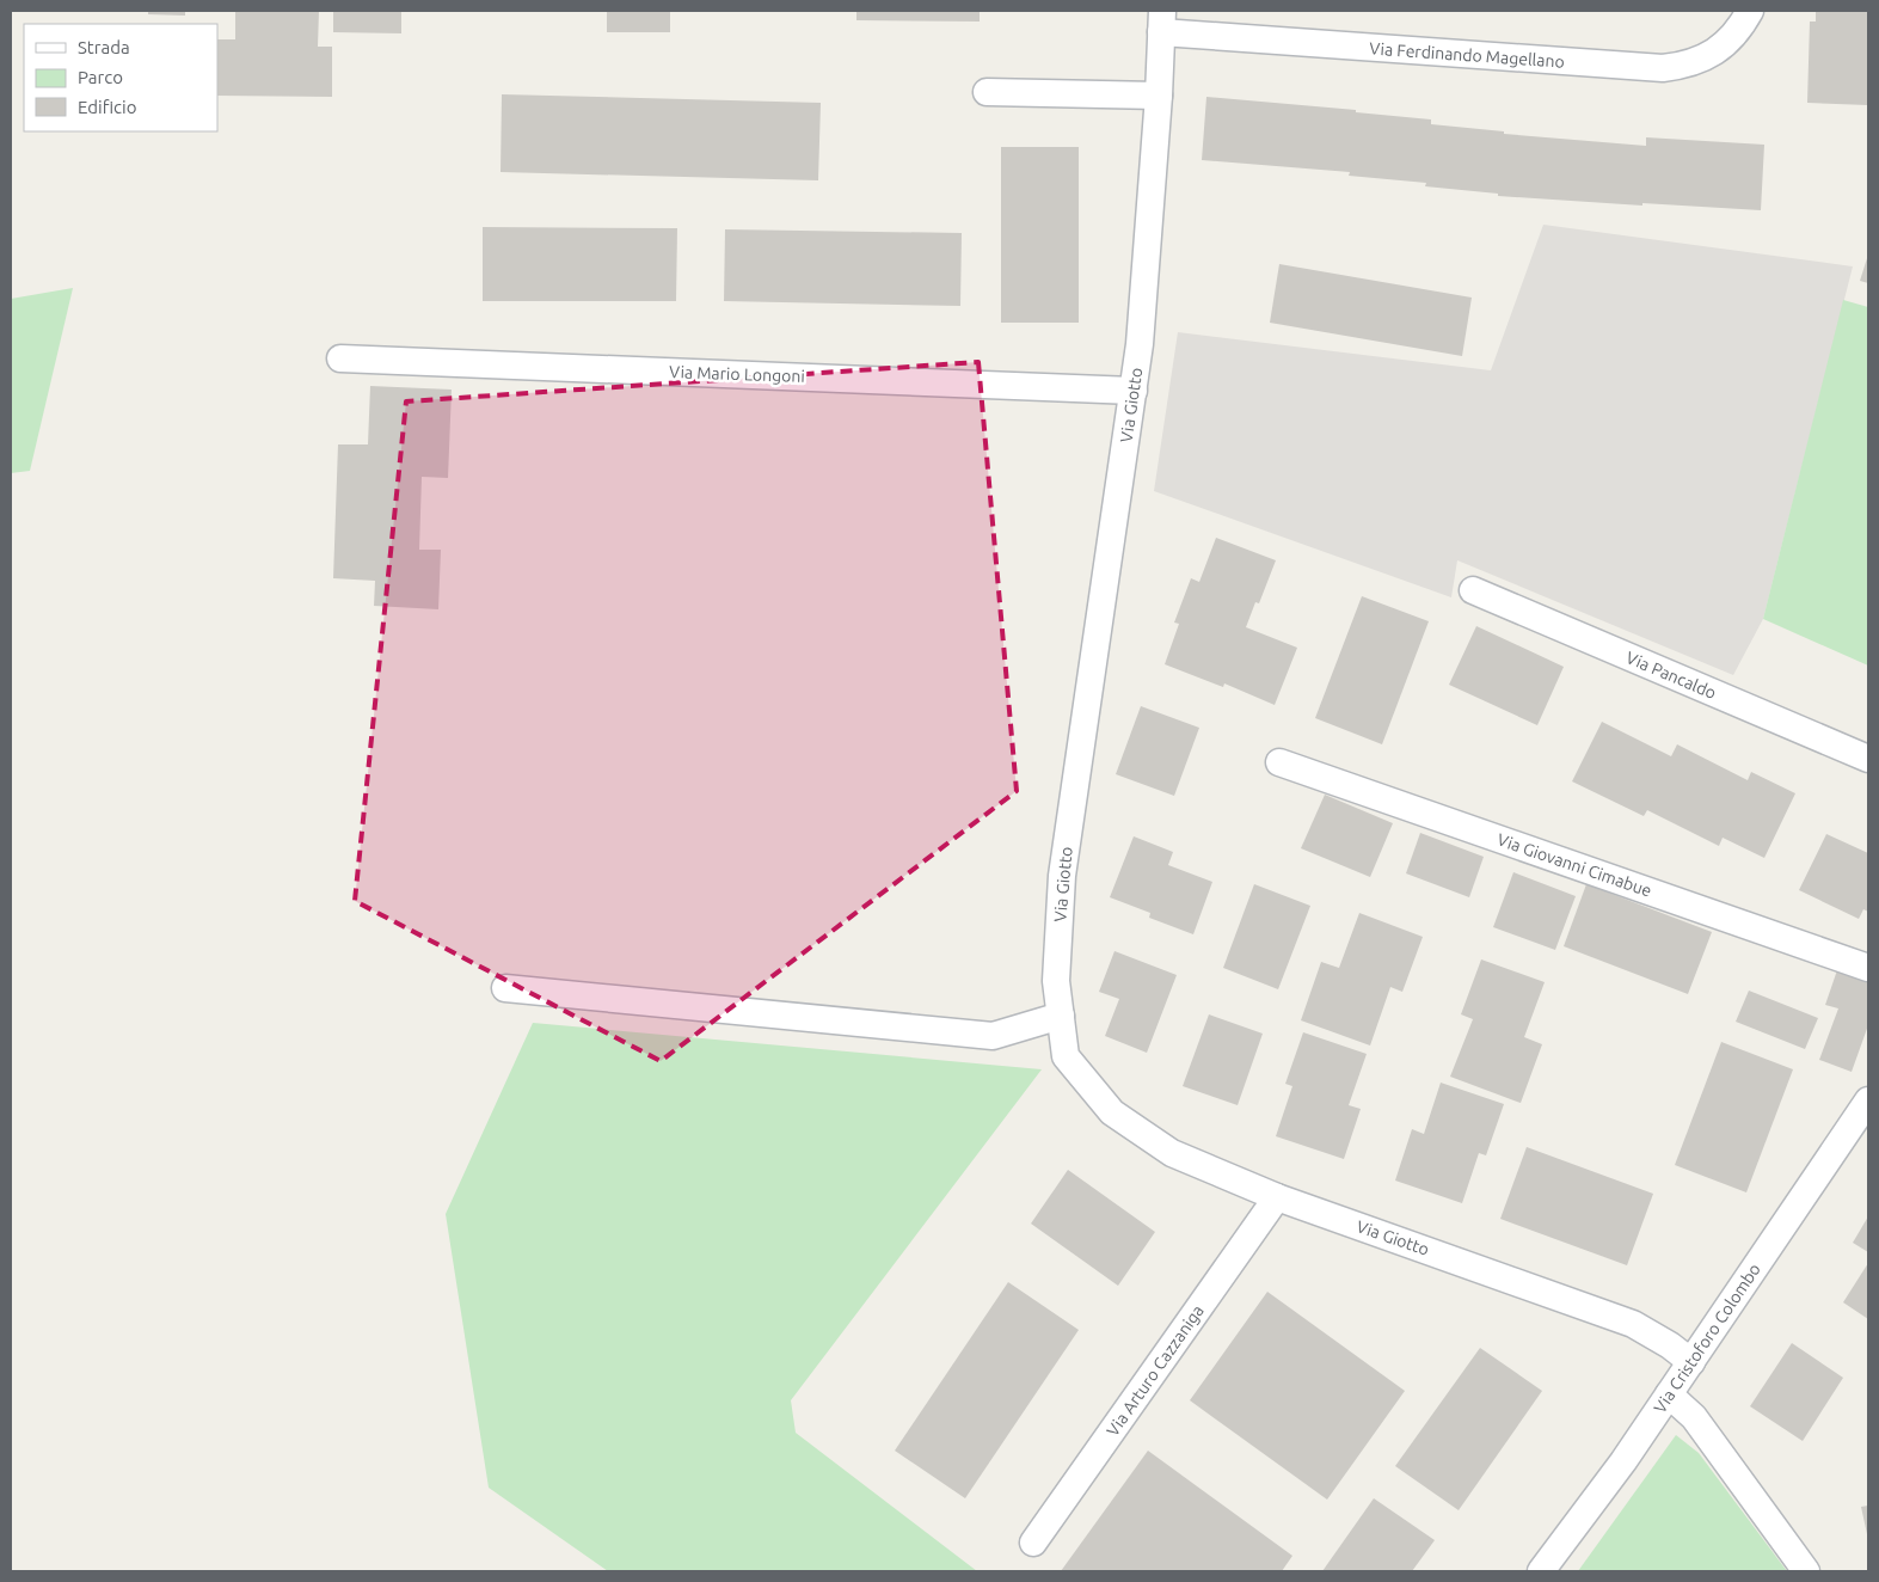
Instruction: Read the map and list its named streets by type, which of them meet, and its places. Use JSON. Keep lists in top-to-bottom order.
{
  "streets": {
    "street": [
      "Via Ferdinando Magellano",
      "Via Mario Longoni",
      "Via Giotto",
      "Via Pancaldo",
      "Via Giovanni Cimabue",
      "Via Cristoforo Colombo",
      "Via Arturo Cazzaniga"
    ]
  },
  "crossings": [
    ["Via Ferdinando Magellano", "Via Giotto"],
    ["Via Mario Longoni", "Via Giotto"],
    ["Via Giotto", "Via Cristoforo Colombo"],
    ["Via Giotto", "Via Arturo Cazzaniga"]
  ],
  "legend": ["Strada", "Parco", "Edificio"]
}
